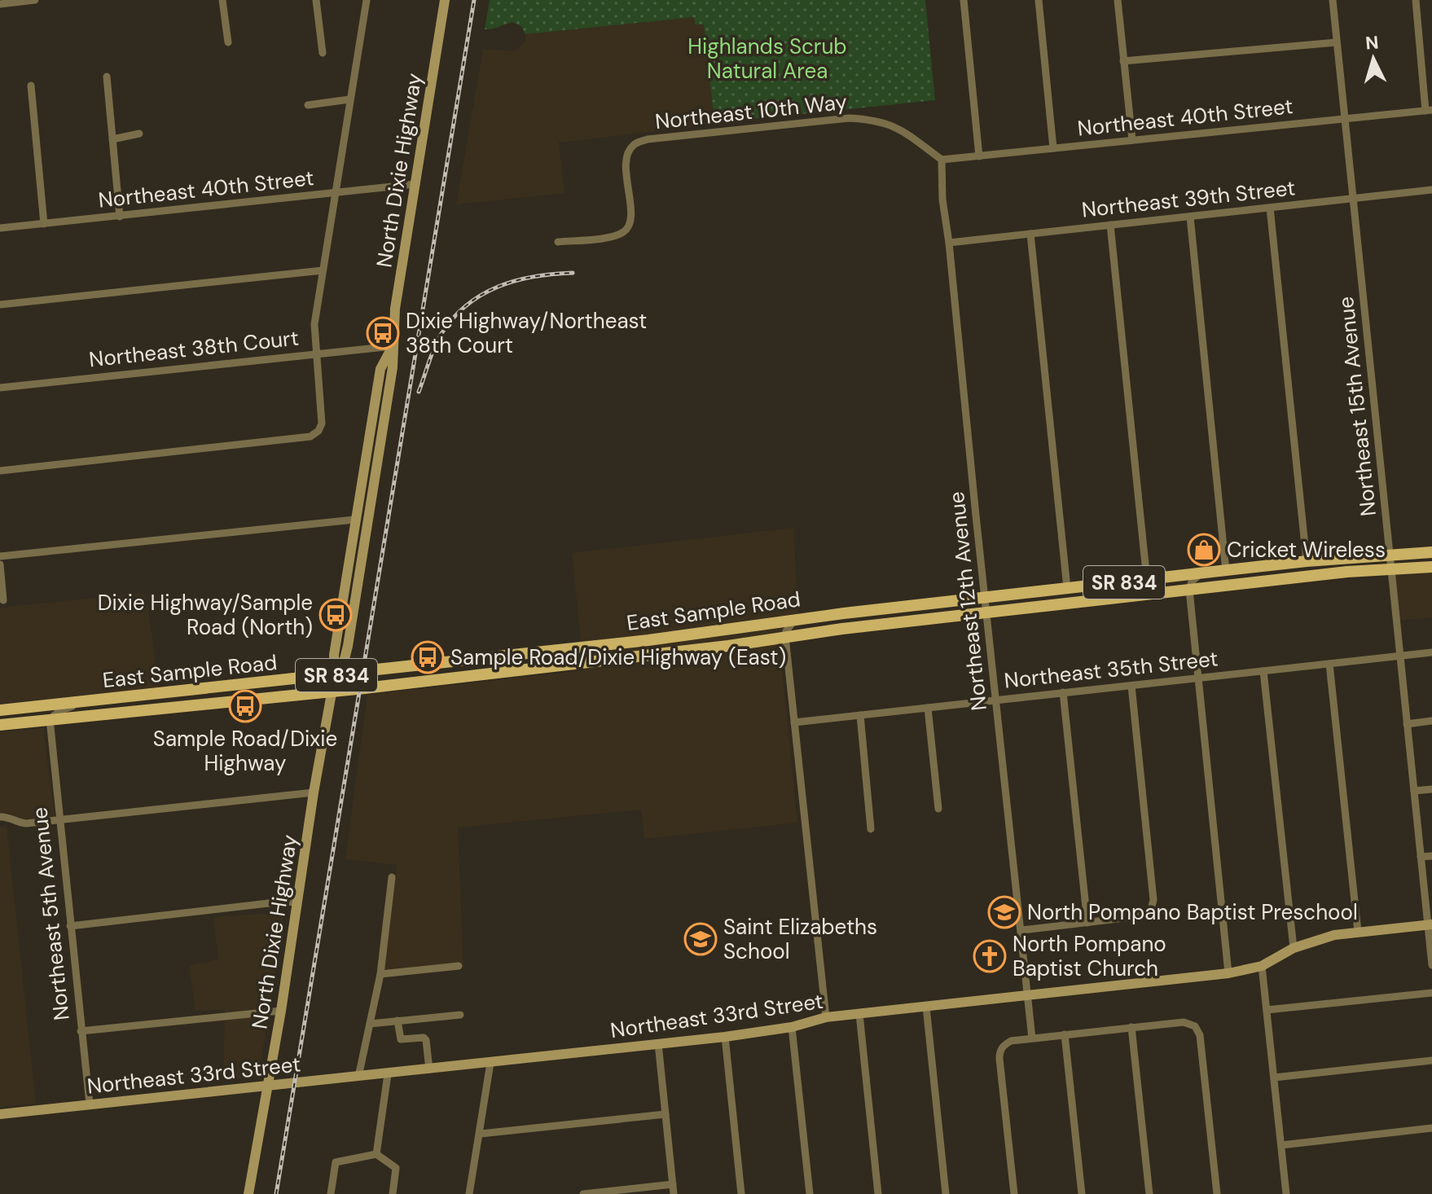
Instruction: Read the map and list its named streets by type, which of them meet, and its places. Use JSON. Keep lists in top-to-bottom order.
{
  "streets": {
    "main road": [
      "North Dixie Highway",
      "SR 834",
      "East Sample Road",
      "Northeast 33rd Street"
    ],
    "street": [
      "Northeast 10th Way",
      "Northeast 40th Street",
      "Northeast 39th Street",
      "Northeast 38th Court",
      "Northeast 15th Avenue",
      "Northeast 12th Avenue",
      "Northeast 35th Street",
      "Northeast 5th Avenue"
    ]
  },
  "crossings": [
    ["Northeast 10th Way", "Northeast 40th Street"],
    ["Northeast 10th Way", "Northeast 12th Avenue"],
    ["Northeast 40th Street", "North Dixie Highway"],
    ["Northeast 40th Street", "Northeast 15th Avenue"],
    ["Northeast 40th Street", "Northeast 12th Avenue"],
    ["North Dixie Highway", "Northeast 38th Court"],
    ["North Dixie Highway", "East Sample Road"],
    ["North Dixie Highway", "Northeast 33rd Street"],
    ["Northeast 39th Street", "Northeast 15th Avenue"],
    ["Northeast 39th Street", "Northeast 12th Avenue"],
    ["Northeast 15th Avenue", "East Sample Road"],
    ["Northeast 15th Avenue", "Northeast 35th Street"],
    ["Northeast 15th Avenue", "Northeast 33rd Street"],
    ["Northeast 12th Avenue", "East Sample Road"],
    ["Northeast 12th Avenue", "Northeast 35th Street"],
    ["Northeast 12th Avenue", "Northeast 33rd Street"],
    ["East Sample Road", "Northeast 5th Avenue"],
    ["Northeast 5th Avenue", "Northeast 33rd Street"]
  ],
  "parks": ["Highlands Scrub Natural Area"],
  "places": {
    "bus stop": [
      "Dixie Highway/Northeast 38th Court",
      "Dixie Highway/Sample Road (North)",
      "Sample Road/Dixie Highway (East)",
      "Sample Road/Dixie Highway"
    ],
    "shop": ["Cricket Wireless"],
    "school or university": ["North Pompano Baptist Preschool", "Saint Elizabeths School"],
    "church": ["North Pompano Baptist Church"]
  },
  "north": "top"
}
